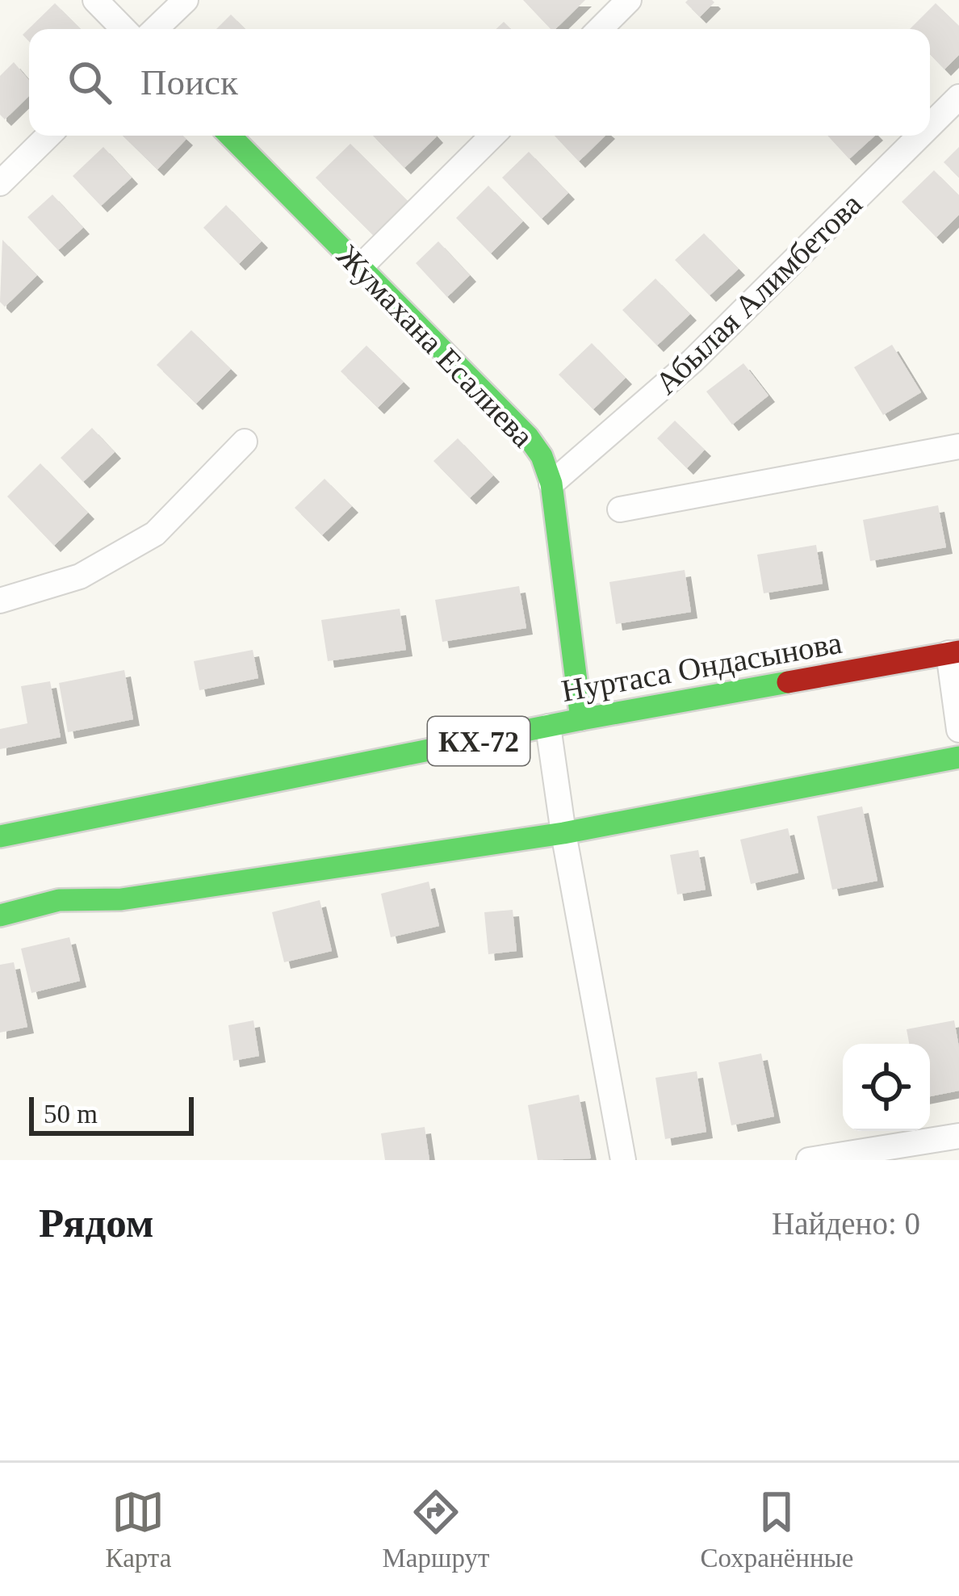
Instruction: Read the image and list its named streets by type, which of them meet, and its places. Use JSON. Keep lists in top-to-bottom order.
{
  "streets": {
    "street": [
      "Абылая Алимбетова",
      "Жумахана Есалиева",
      "Нуртаса Ондасынова",
      "КХ-72"
    ]
  },
  "crossings": [
    ["Абылая Алимбетова", "Жумахана Есалиева"],
    ["Жумахана Есалиева", "Нуртаса Ондасынова"]
  ],
  "scale_bar": "50 m",
  "page": {
    "search": "Поиск",
    "scale": "50 m",
    "heading": ["Рядом", "Найдено: 0"],
    "nav": ["Карта", "Маршрут", "Сохранённые"]
  }
}
